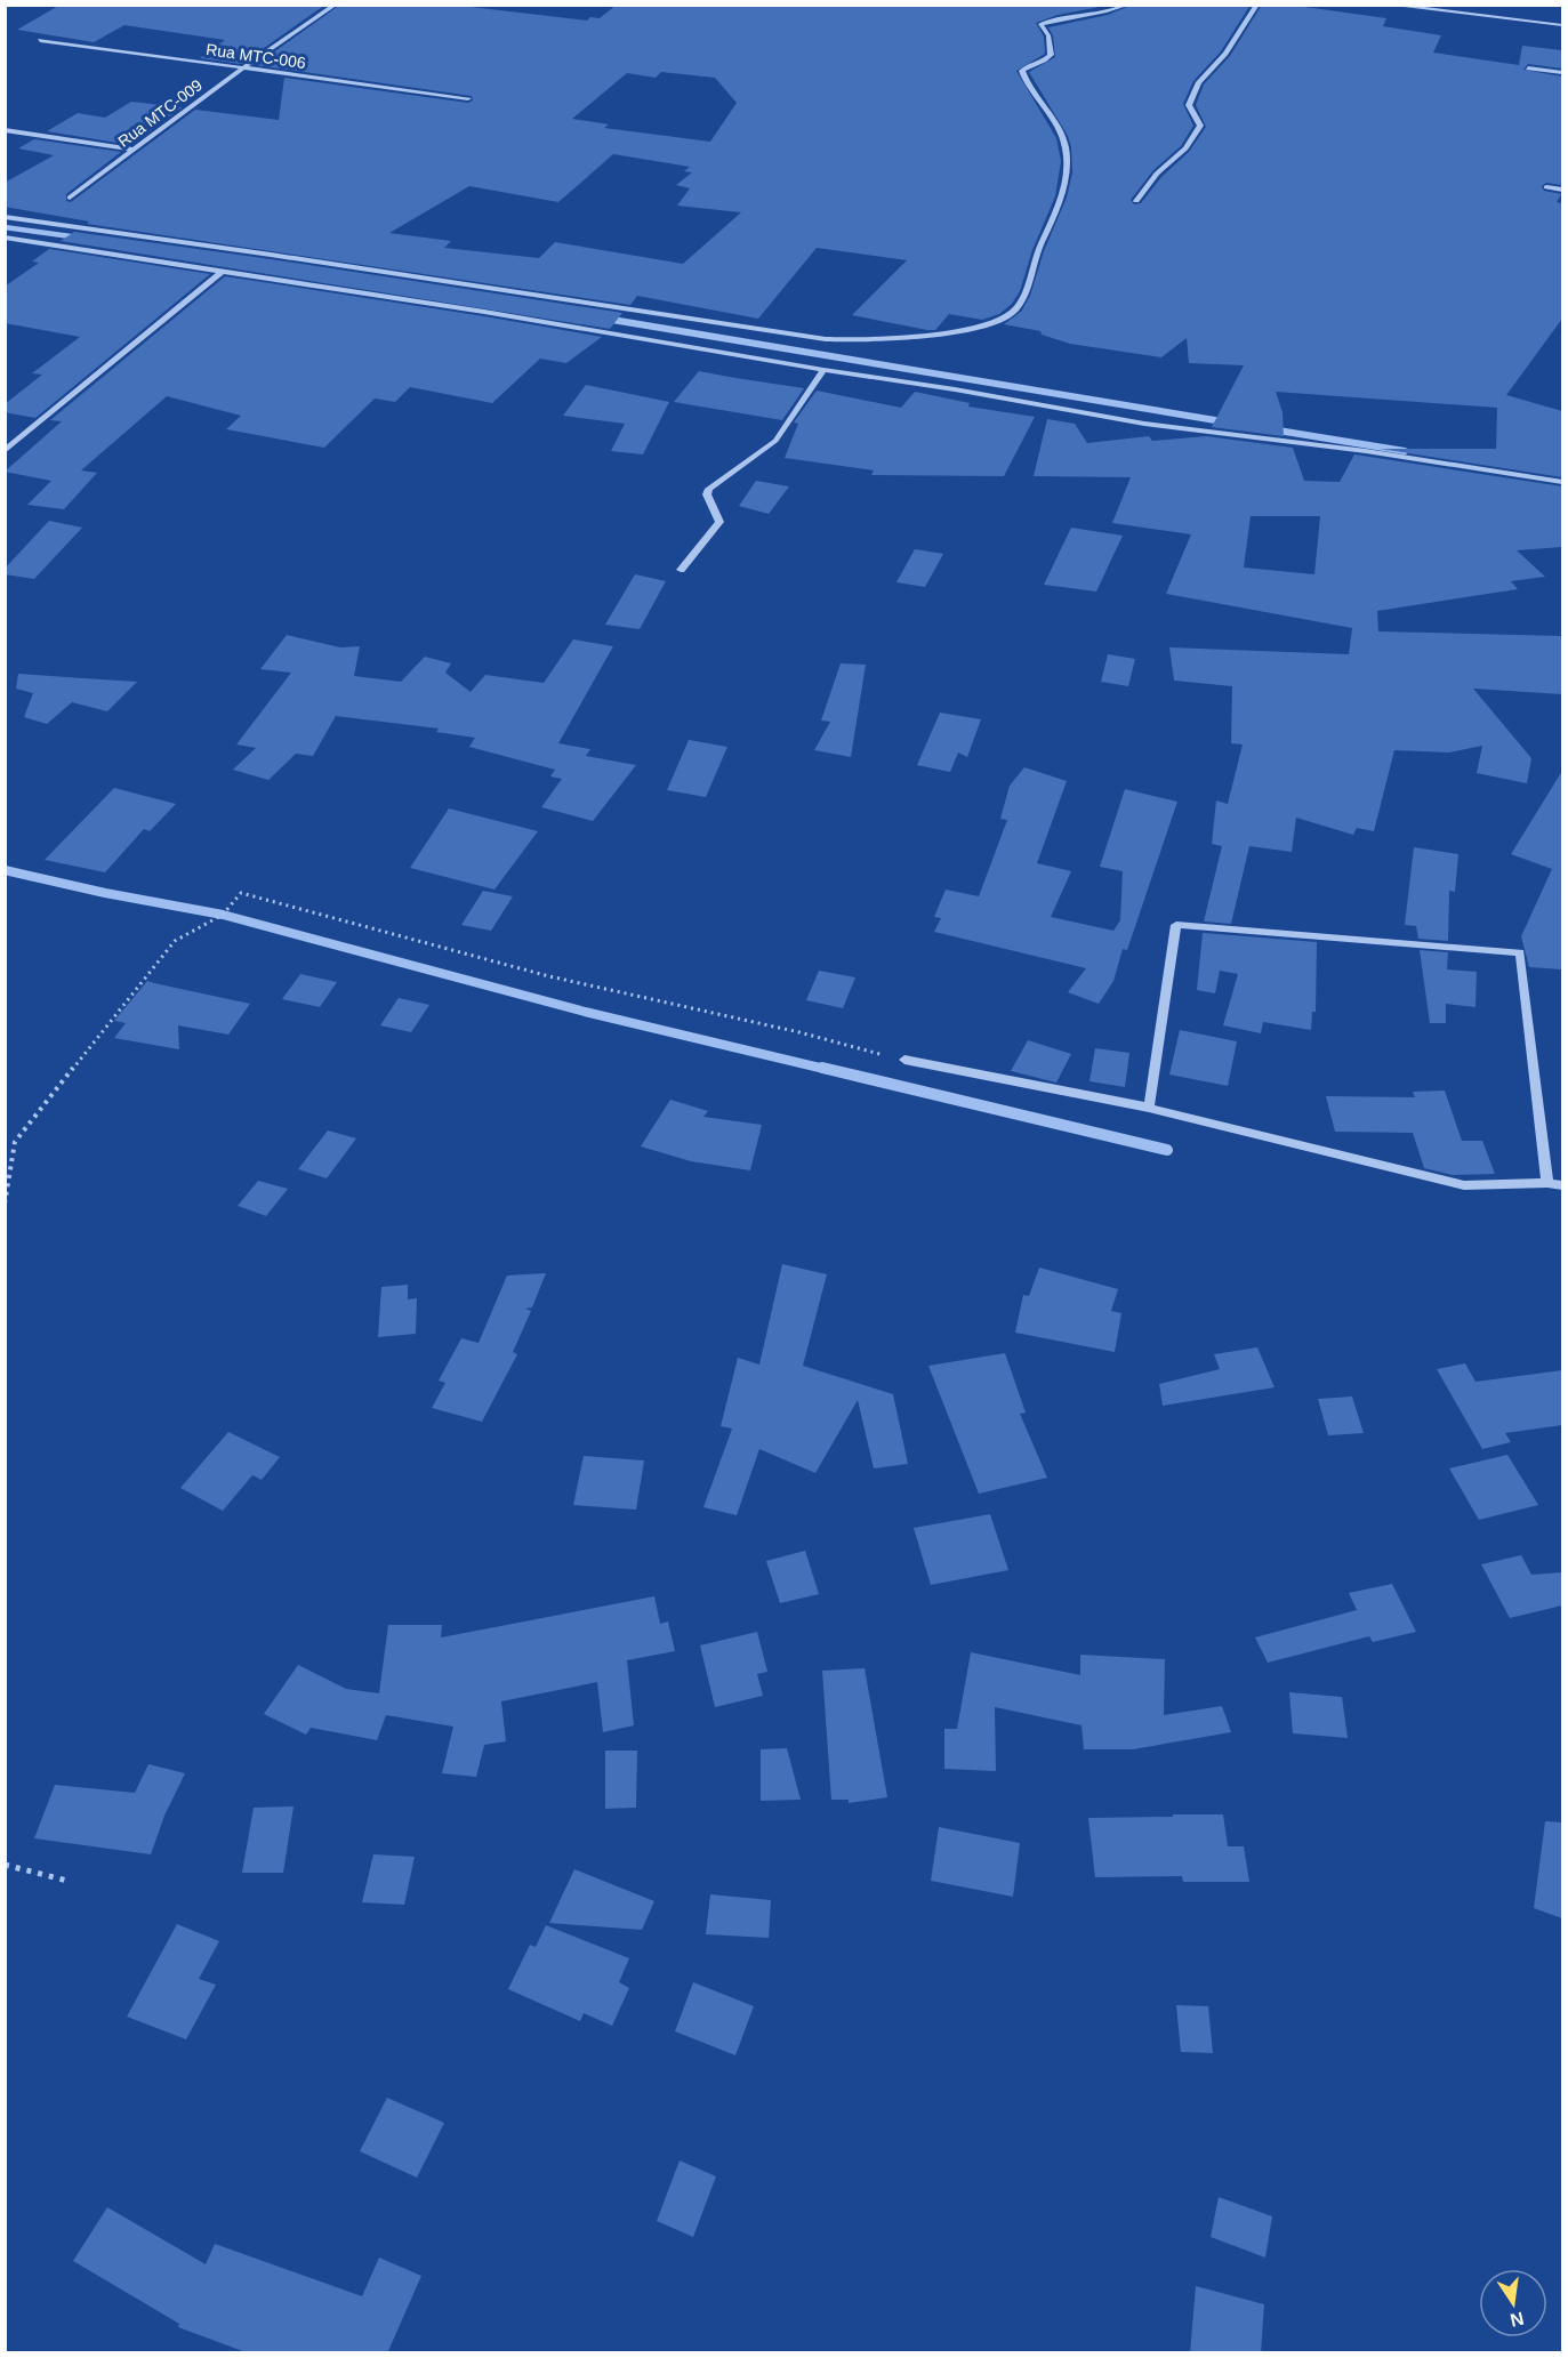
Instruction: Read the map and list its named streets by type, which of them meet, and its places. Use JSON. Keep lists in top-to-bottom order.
{
  "streets": {
    "street": ["Rua MTC-006", "Rua MTC-009"]
  },
  "crossings": [
    ["Rua MTC-006", "Rua MTC-009"]
  ],
  "north": "bottom"
}
